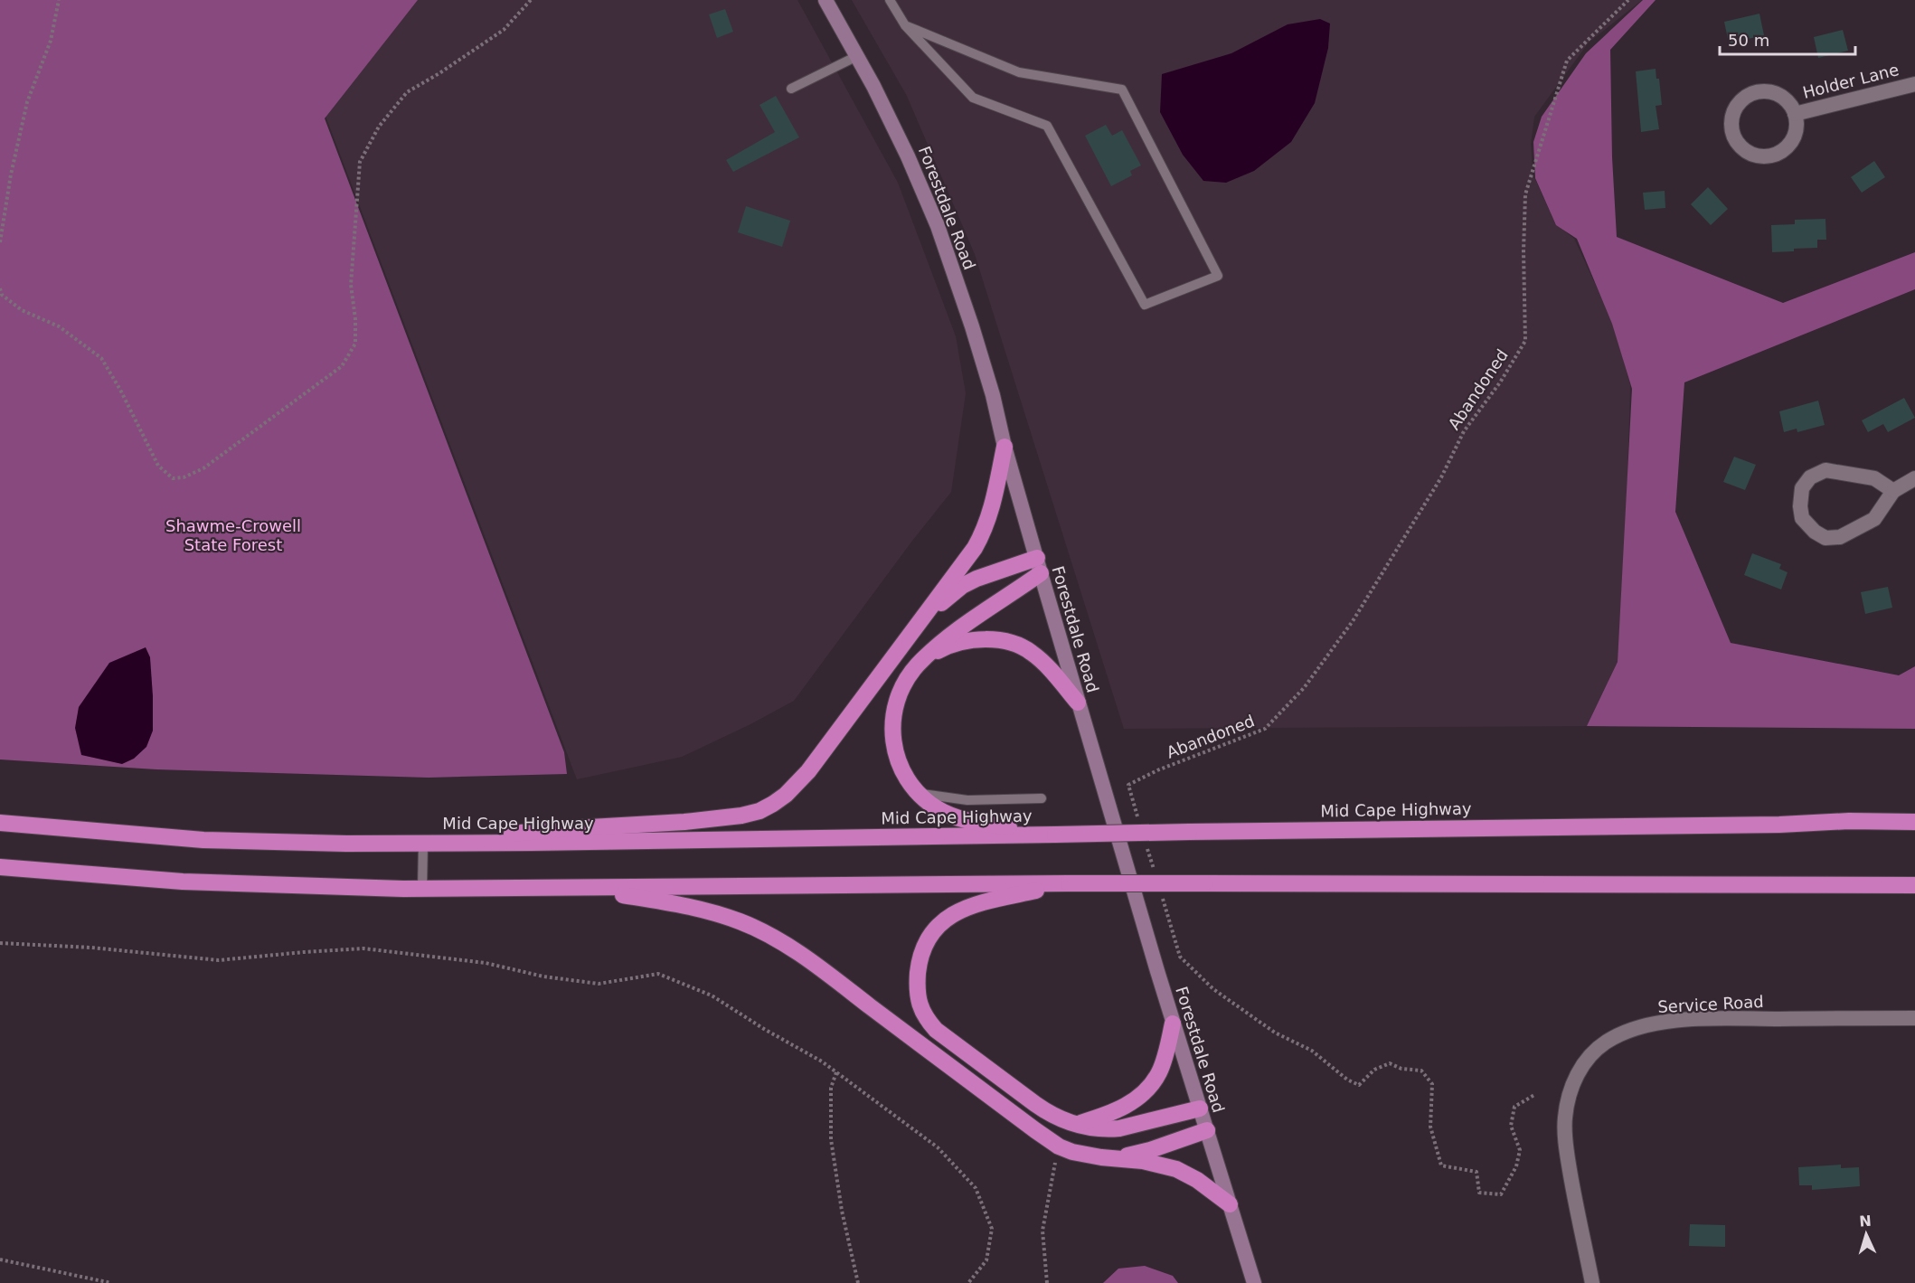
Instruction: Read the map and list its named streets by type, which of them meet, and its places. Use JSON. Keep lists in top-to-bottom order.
{
  "streets": {
    "highway": ["Mid Cape Highway"],
    "main road": ["Forestdale Road"],
    "street": ["Holder Lane", "Service Road"],
    "path": ["Abandoned"]
  },
  "parks": ["Shawme-Crowell State Forest"],
  "scale_bar": "50 m",
  "north": "top"
}
